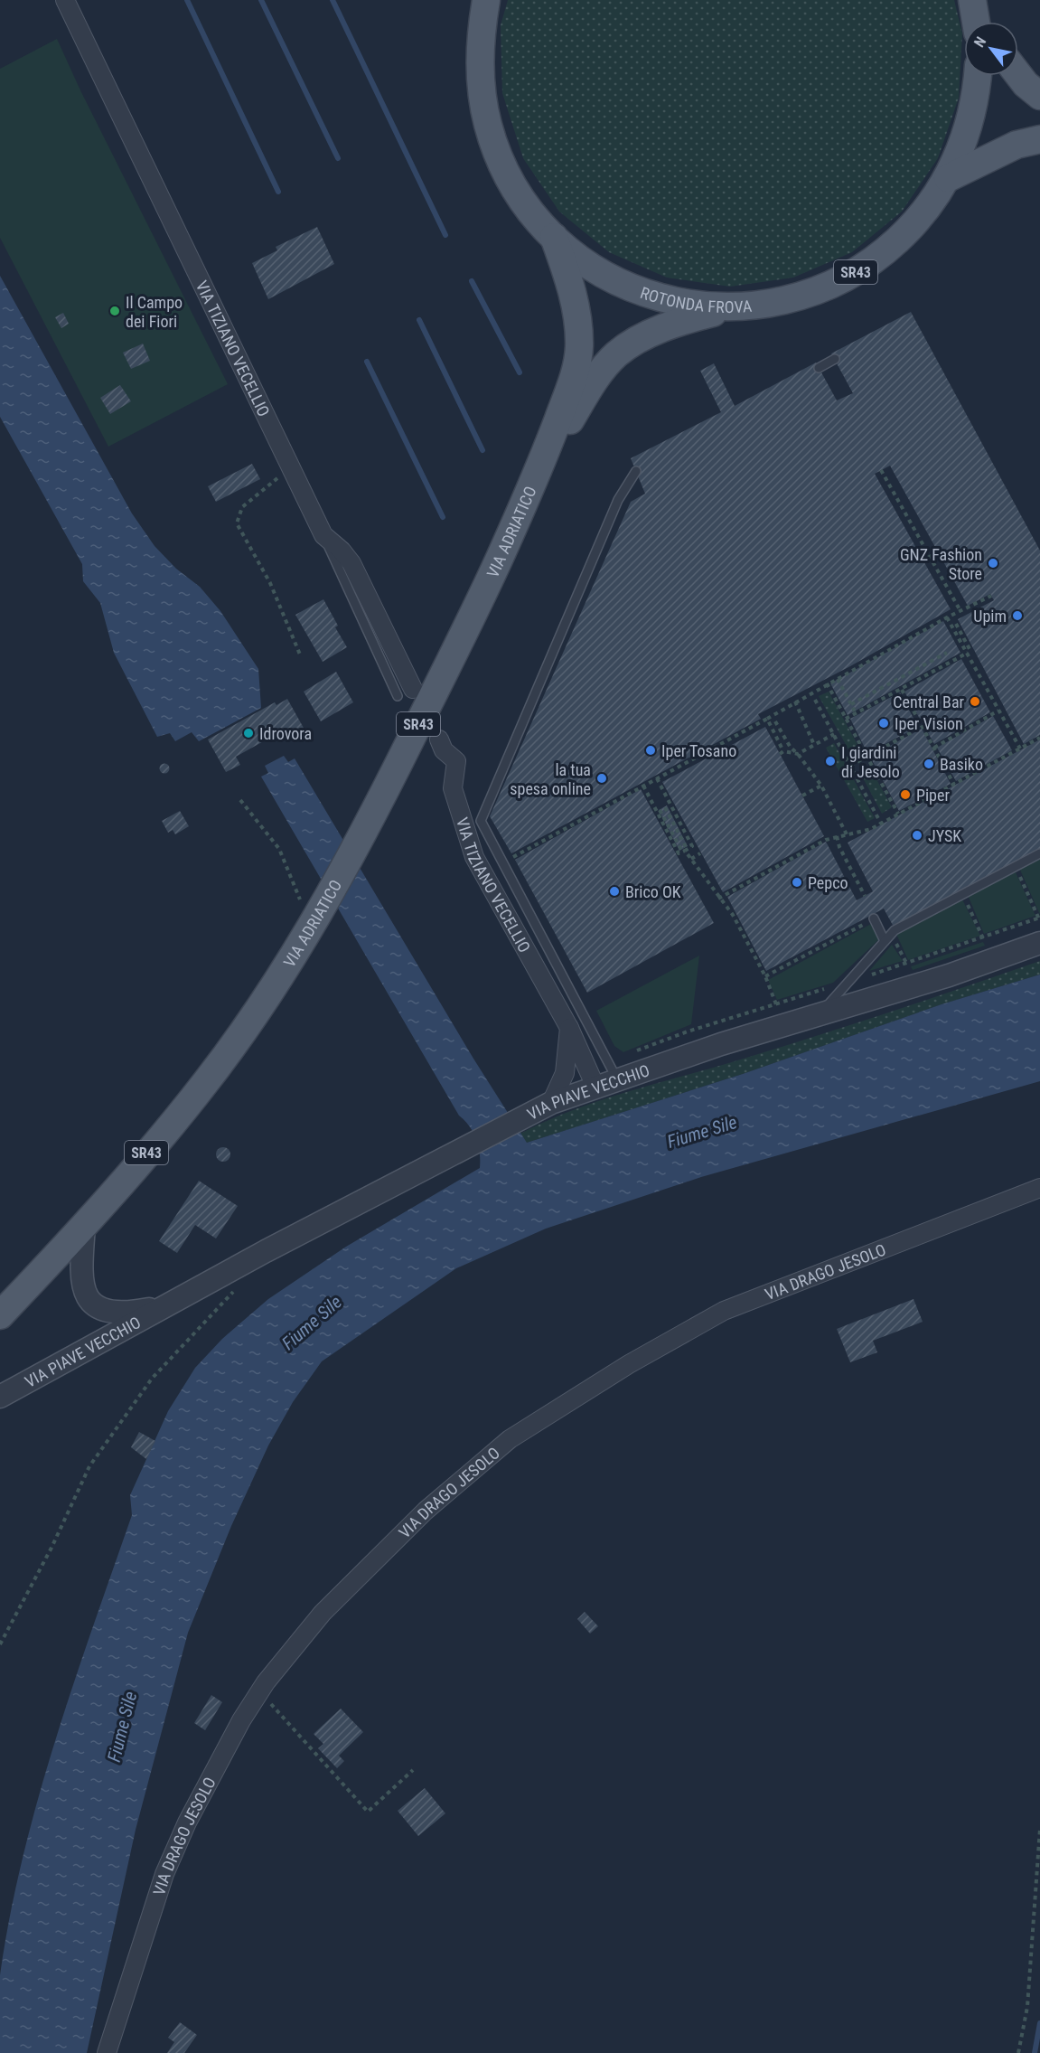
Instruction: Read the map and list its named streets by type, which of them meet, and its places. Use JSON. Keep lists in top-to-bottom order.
{
  "streets": {
    "main road": ["SR43", "ROTONDA FROVA", "VIA ADRIATICO"],
    "street": ["VIA TIZIANO VECELLIO", "VIA PIAVE VECCHIO", "VIA DRAGO JESOLO"]
  },
  "crossings": [
    ["SR43", "ROTONDA FROVA"],
    ["ROTONDA FROVA", "VIA ADRIATICO"],
    ["VIA TIZIANO VECELLIO", "VIA PIAVE VECCHIO"],
    ["VIA ADRIATICO", "VIA PIAVE VECCHIO"]
  ],
  "water": ["Fiume Sile"],
  "places": [
    "Il Campo dei Fiori",
    "GNZ Fashion Store",
    "Upim",
    "Central Bar",
    "Iper Vision",
    "Idrovora",
    "Iper Tosano",
    "I giardini di Jesolo",
    "Basiko",
    "la tua spesa online",
    "Piper",
    "JYSK",
    "Pepco",
    "Brico OK"
  ],
  "north": "top left"
}
